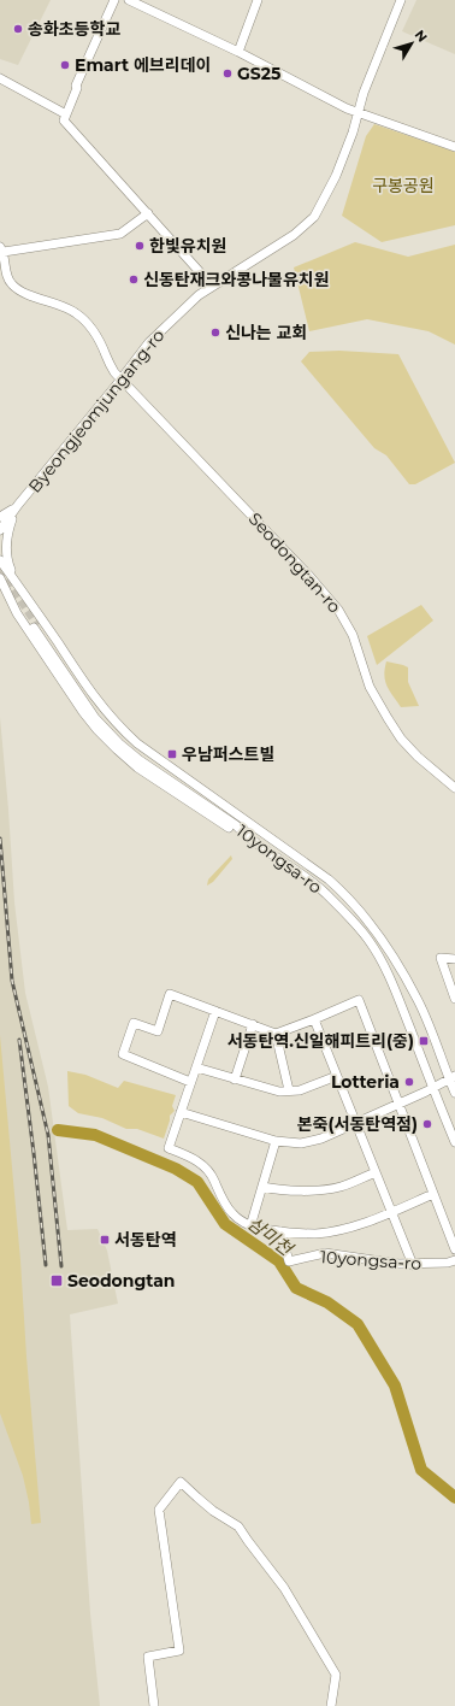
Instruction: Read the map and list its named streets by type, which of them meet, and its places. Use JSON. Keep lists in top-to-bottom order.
{
  "streets": {
    "street": ["Byeongjeomjungang-ro", "Seodongtan-ro", "10yongsa-ro"]
  },
  "crossings": [
    ["Byeongjeomjungang-ro", "Seodongtan-ro"]
  ],
  "water": ["삼미천"],
  "parks": ["구봉공원"],
  "places": {
    "other": [
      "송화초등학교",
      "Emart 에브리데이",
      "GS25",
      "한빛유치원",
      "신동탄재크와콩나물유치원",
      "신나는 교회",
      "Lotteria",
      "본죽(서동탄역점)"
    ],
    "transit": [
      "우남퍼스트빌",
      "서동탄역.신일해피트리(중)",
      "서동탄역",
      "Seodongtan"
    ]
  },
  "north": "top right"
}
